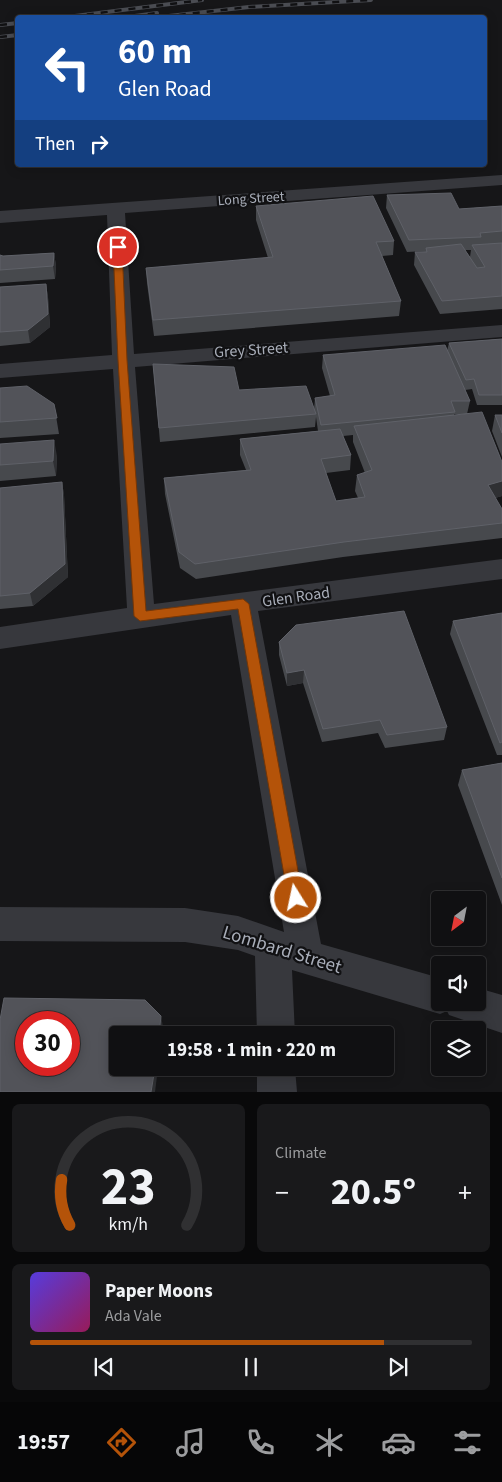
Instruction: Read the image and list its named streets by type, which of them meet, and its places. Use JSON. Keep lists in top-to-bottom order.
{
  "streets": {
    "street": [
      "Long Street",
      "Grey Street",
      "Glen Road",
      "Lombard Street"
    ]
  },
  "north": "bottom left",
  "page": {
    "turn": ["60 m", "Glen Road"],
    "then": "Then",
    "limit": "30",
    "trip": "19:58 · 1 min · 220 m",
    "tile": "Climate",
    "heat": ["−", "20.5°", "+"],
    "song": ["Paper Moons", "Ada Vale"],
    "tabs": "19:57",
    "gauge": ["23", "km/h"]
  }
}
